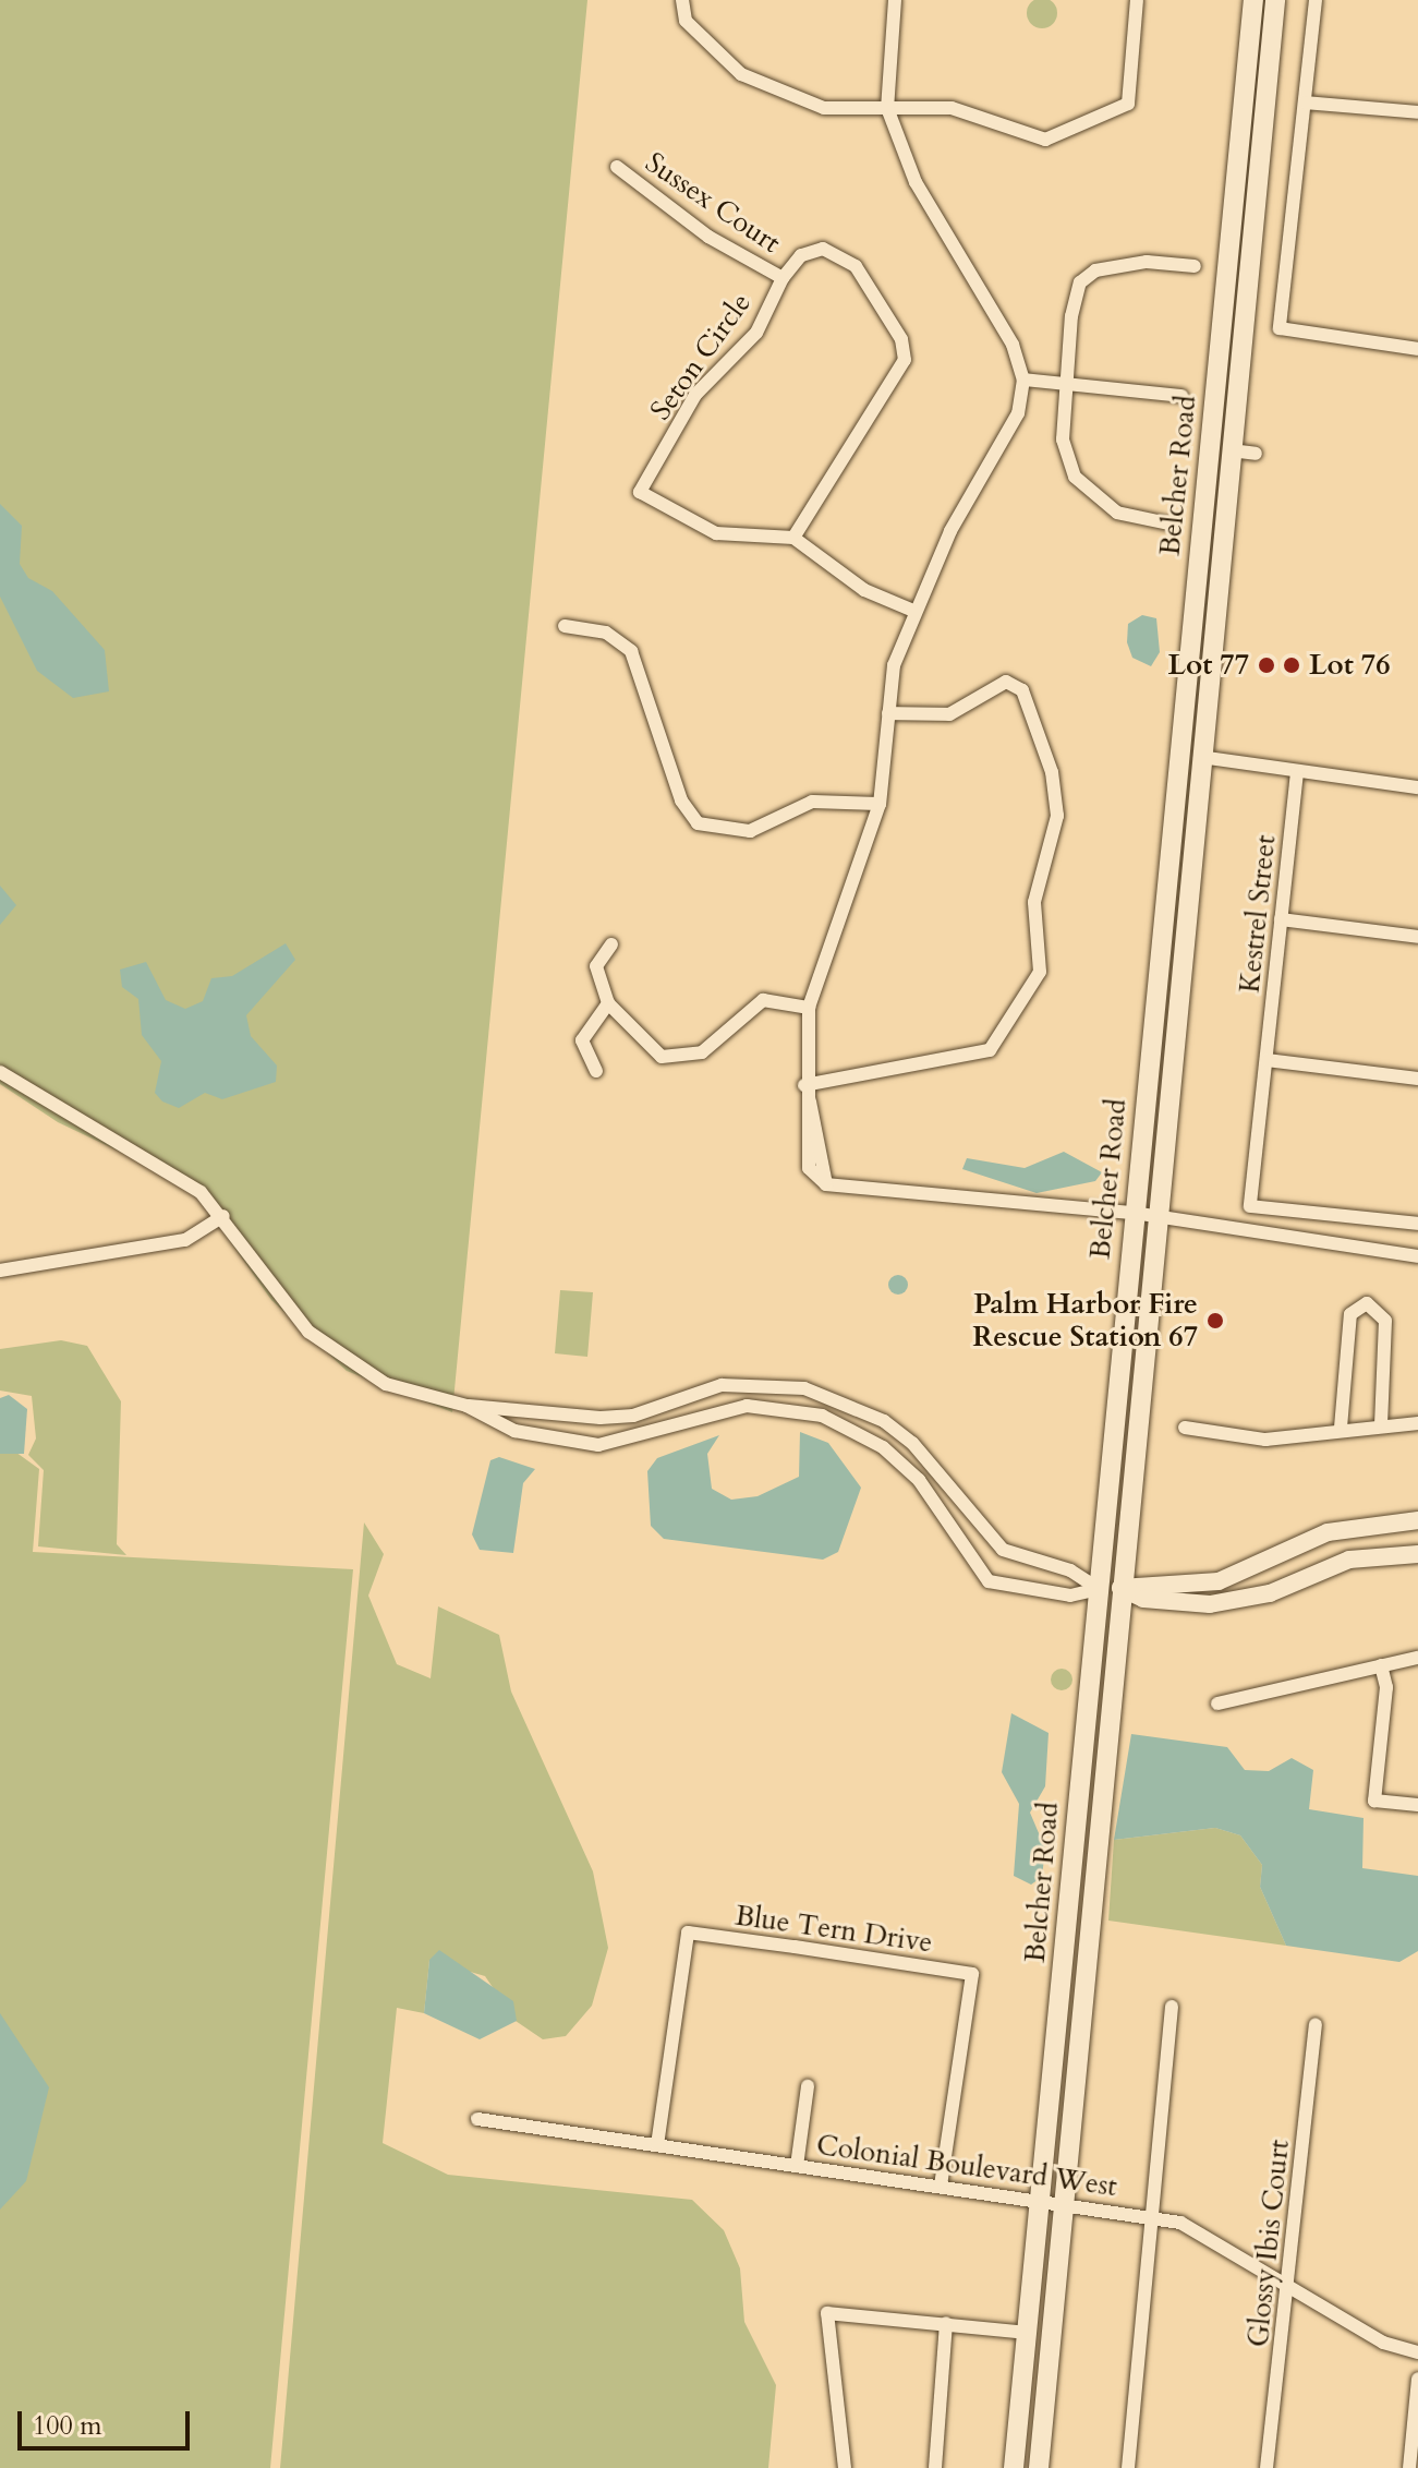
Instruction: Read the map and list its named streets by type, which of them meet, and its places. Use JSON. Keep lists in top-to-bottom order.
{
  "streets": {
    "main road": ["Belcher Road"],
    "street": [
      "Sussex Court",
      "Seton Circle",
      "Kestrel Street",
      "Blue Tern Drive",
      "Colonial Boulevard West",
      "Glossy Ibis Court"
    ]
  },
  "crossings": [
    ["Sussex Court", "Seton Circle"],
    ["Belcher Road", "Colonial Boulevard West"],
    ["Blue Tern Drive", "Colonial Boulevard West"],
    ["Colonial Boulevard West", "Glossy Ibis Court"]
  ],
  "places": ["Lot 77", "Lot 76", "Palm Harbor Fire Rescue Station 67"],
  "scale_bar": "100 m"
}
